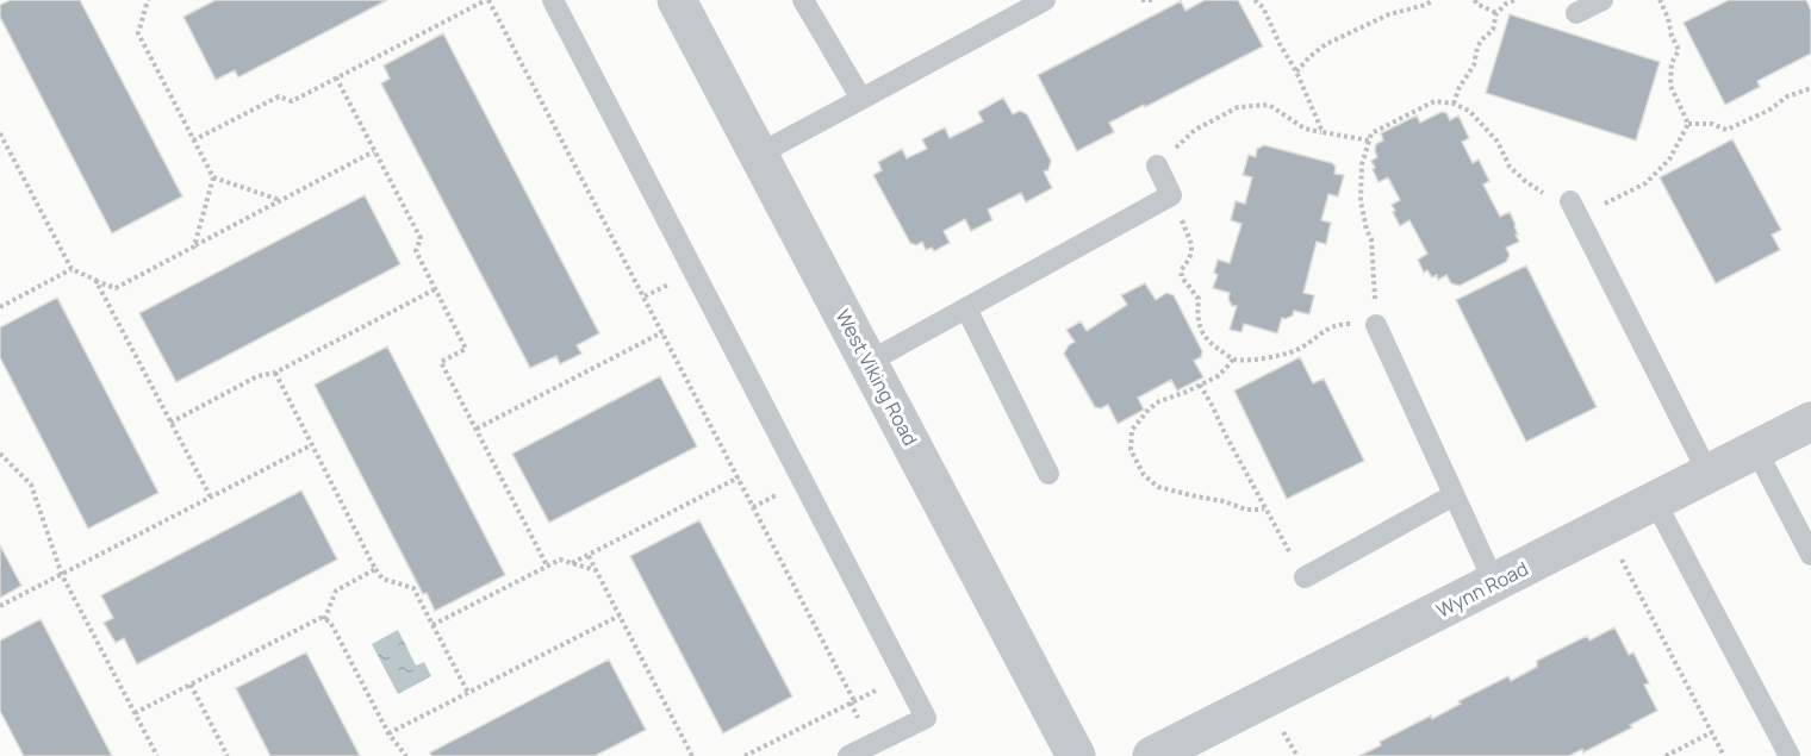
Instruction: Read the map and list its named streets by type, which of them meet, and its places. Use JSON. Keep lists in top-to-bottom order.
{
  "streets": {
    "street": ["West Viking Road", "Wynn Road"]
  }
}
